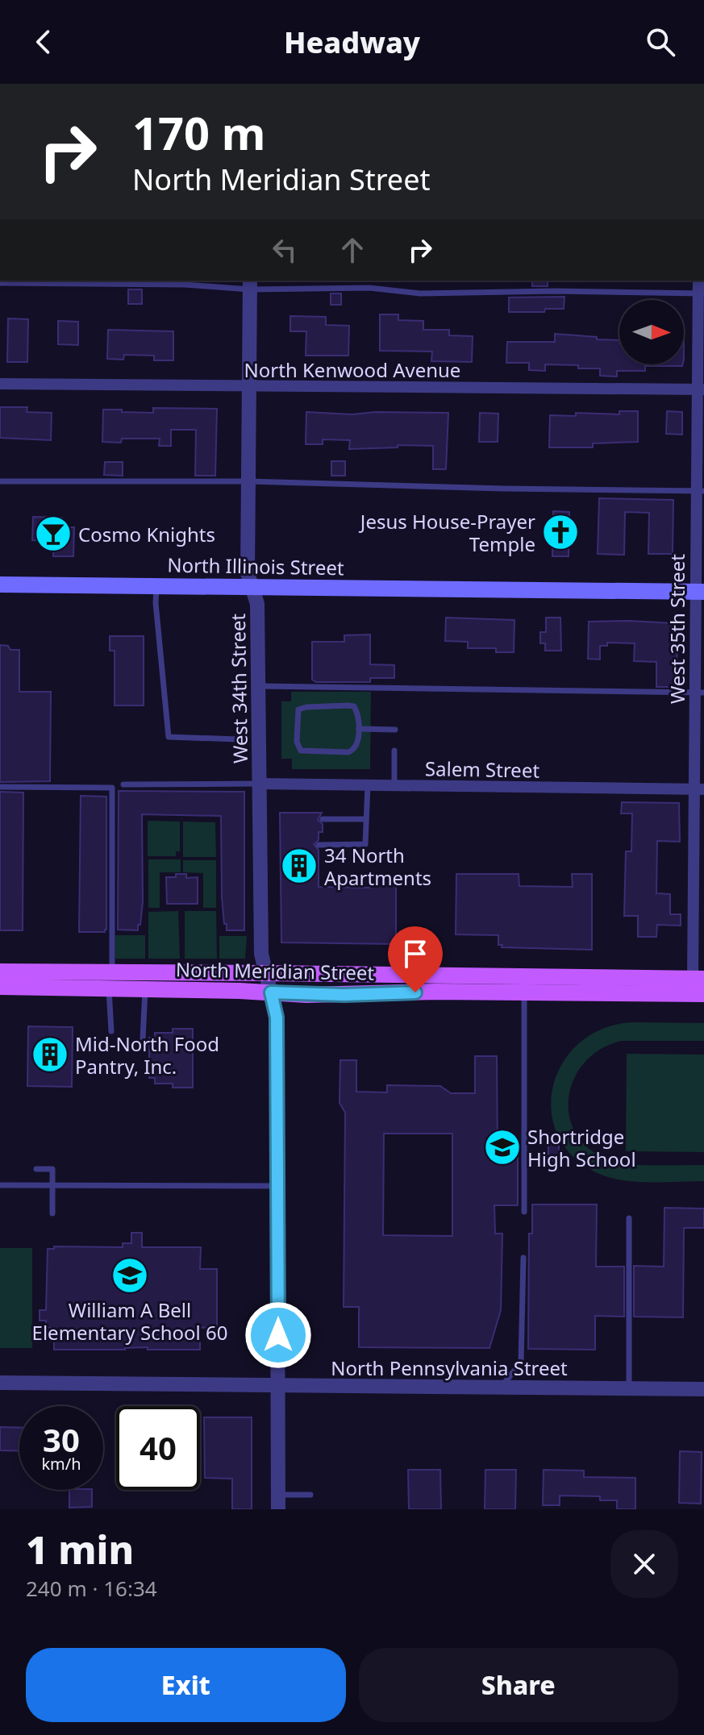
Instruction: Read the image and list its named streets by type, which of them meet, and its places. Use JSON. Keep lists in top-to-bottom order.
{
  "streets": {
    "main road": ["North Illinois Street", "North Meridian Street"],
    "street": [
      "North Kenwood Avenue",
      "West 35th Street",
      "West 34th Street",
      "Salem Street",
      "North Pennsylvania Street"
    ]
  },
  "crossings": [
    ["North Kenwood Avenue", "West 35th Street"],
    ["North Kenwood Avenue", "West 34th Street"],
    ["North Illinois Street", "West 35th Street"],
    ["North Illinois Street", "West 34th Street"],
    ["West 35th Street", "Salem Street"],
    ["West 35th Street", "North Meridian Street"],
    ["West 34th Street", "Salem Street"],
    ["West 34th Street", "North Meridian Street"],
    ["West 34th Street", "North Pennsylvania Street"]
  ],
  "places": {
    "church": ["Jesus House-Prayer Temple"],
    "bar": ["Cosmo Knights"],
    "building": ["34 North Apartments", "Mid-North Food Pantry, Inc."],
    "school or university": ["Shortridge High School", "William A Bell Elementary School 60"]
  },
  "north": "right",
  "page": {
    "header": "Headway",
    "turn": ["170 m", "North Meridian Street"],
    "speed": "30 km/h",
    "limit": "40",
    "heading": ["1 min", "240 m · 16:34"],
    "buttons": ["Exit", "Share"]
  }
}
